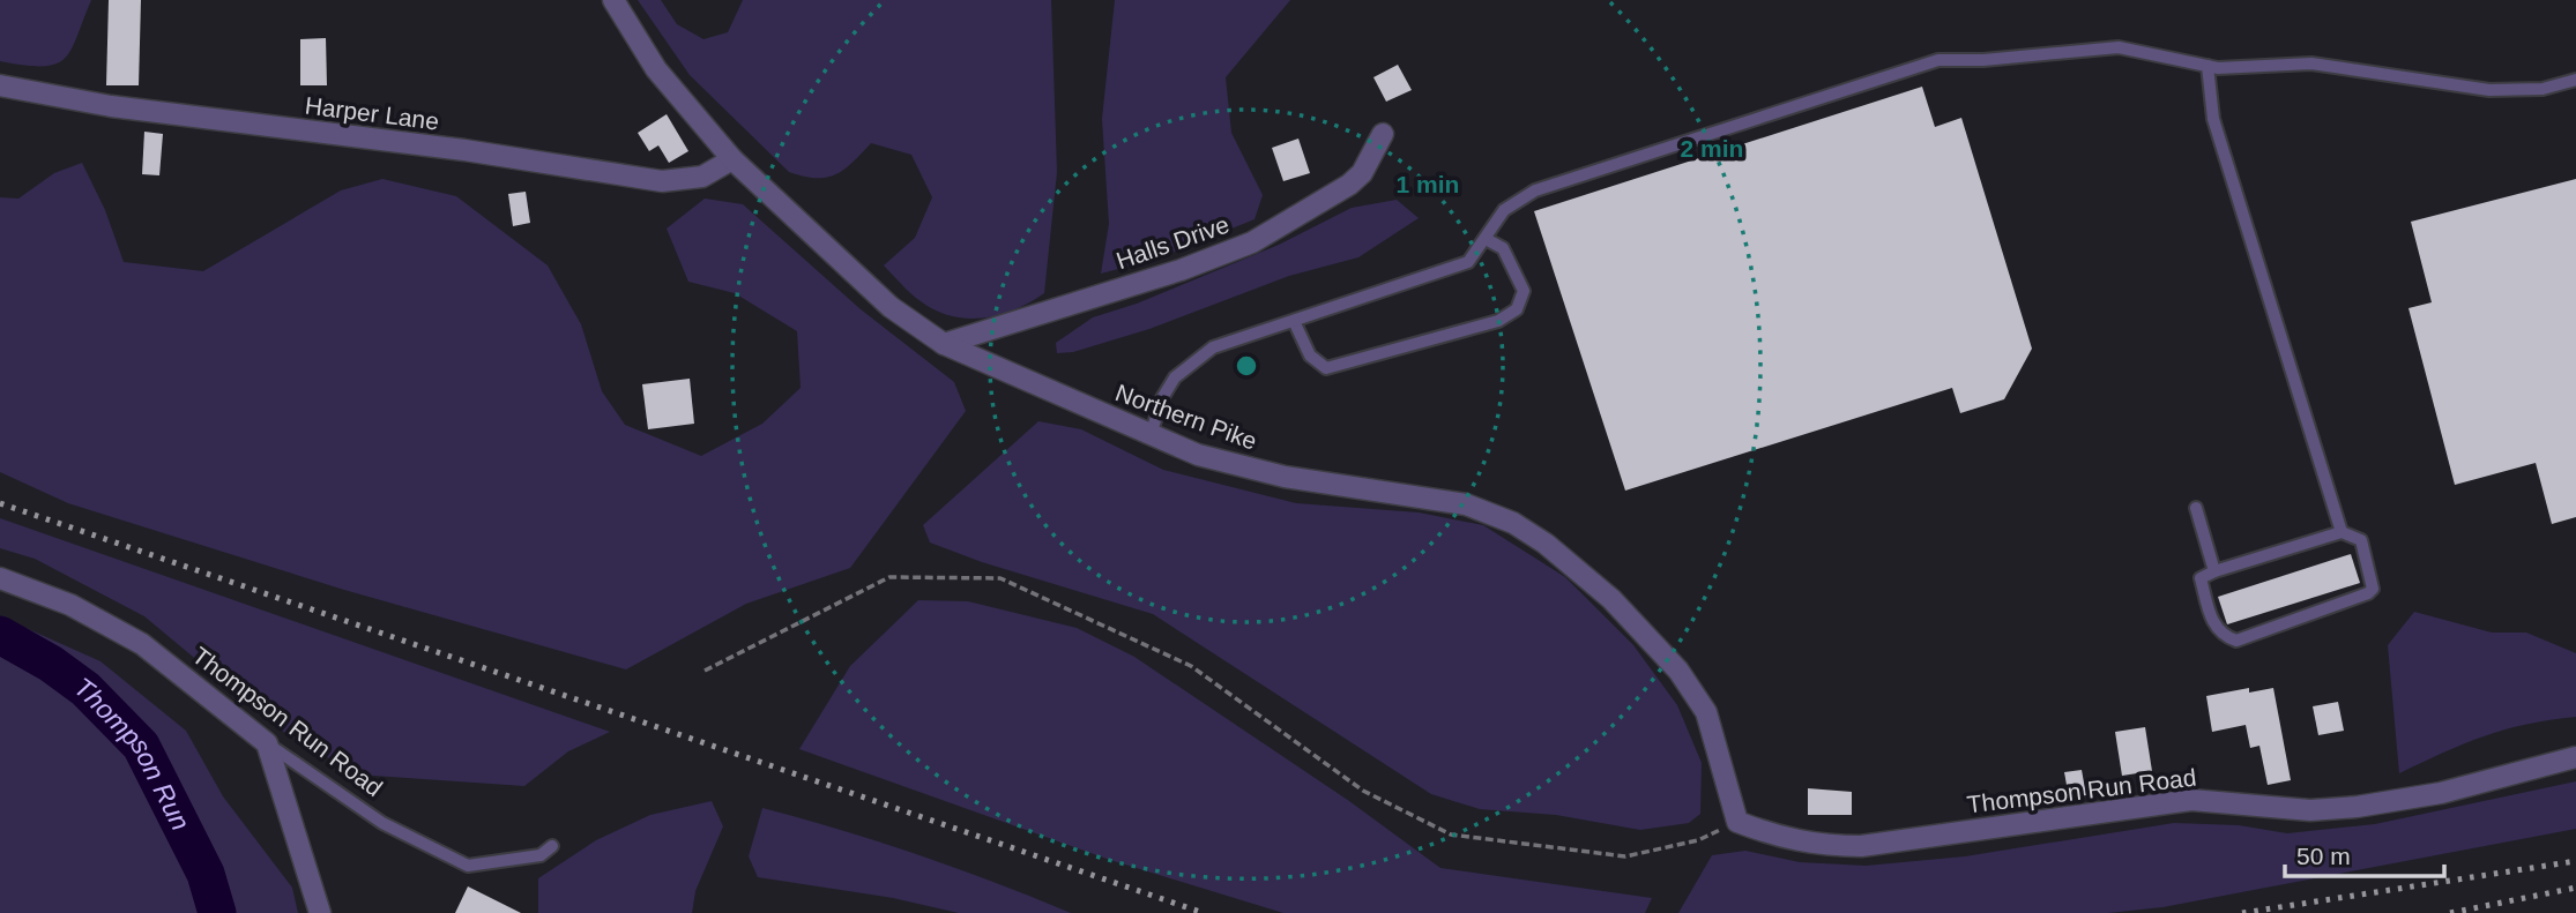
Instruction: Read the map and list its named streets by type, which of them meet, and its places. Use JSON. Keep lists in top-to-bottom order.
{
  "streets": {
    "street": [
      "Harper Lane",
      "Halls Drive",
      "Northern Pike",
      "Thompson Run Road"
    ]
  },
  "crossings": [
    ["Harper Lane", "Northern Pike"],
    ["Halls Drive", "Northern Pike"],
    ["Northern Pike", "Thompson Run Road"]
  ],
  "water": ["Thompson Run"],
  "scale_bar": "50 m",
  "rings": ["2 min", "1 min"]
}
